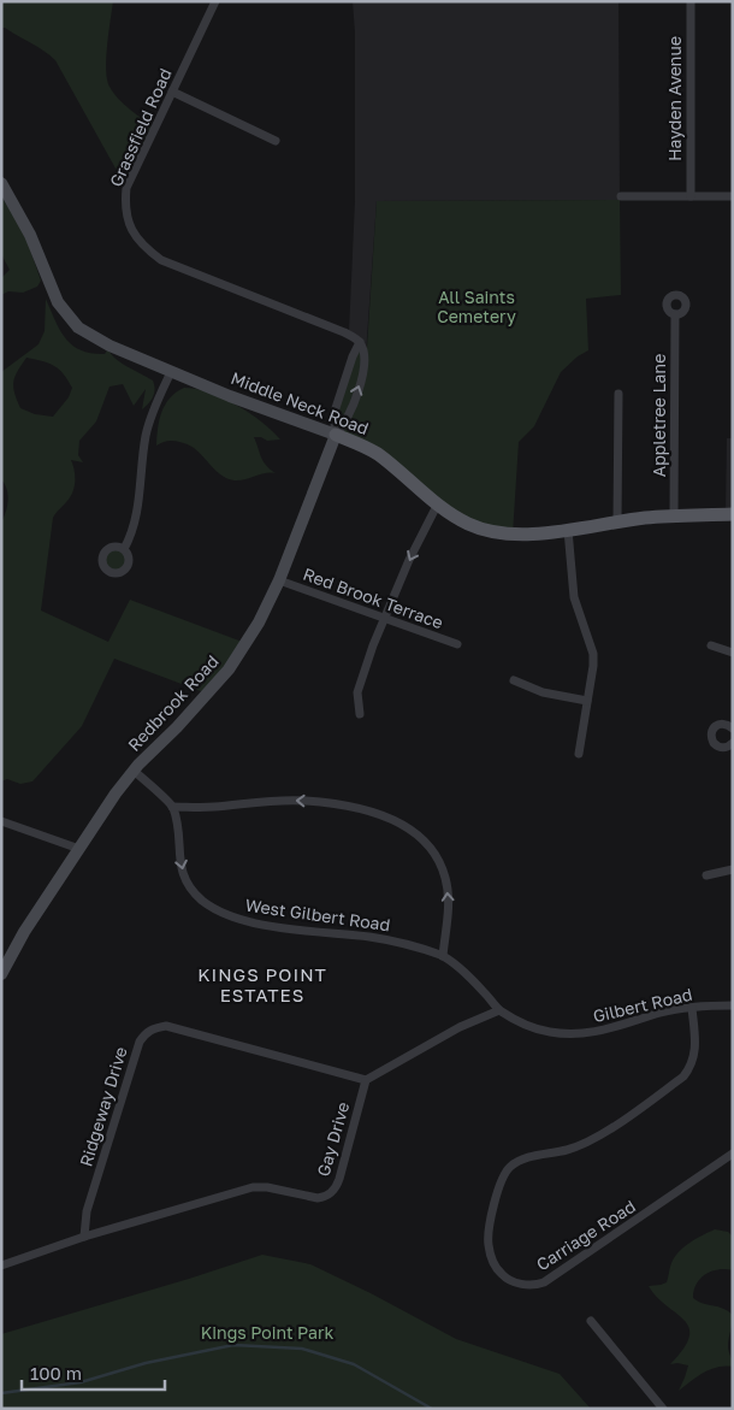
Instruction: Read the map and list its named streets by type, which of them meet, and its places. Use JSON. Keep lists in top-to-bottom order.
{
  "streets": {
    "main road": ["Middle Neck Road", "Redbrook Road"],
    "street": [
      "Hayden Avenue",
      "Grassfield Road",
      "Appletree Lane",
      "Red Brook Terrace",
      "West Gilbert Road",
      "Gilbert Road",
      "Ridgeway Drive",
      "Gay Drive",
      "Carriage Road"
    ]
  },
  "crossings": [
    ["Middle Neck Road", "Appletree Lane"],
    ["Middle Neck Road", "Redbrook Road"],
    ["Red Brook Terrace", "Redbrook Road"],
    ["West Gilbert Road", "Gilbert Road"],
    ["Gilbert Road", "Carriage Road"],
    ["Ridgeway Drive", "Gay Drive"]
  ],
  "one_way": ["West Gilbert Road"],
  "districts": ["KINGS POINT ESTATES"],
  "parks": ["All Saints Cemetery", "Kings Point Park"],
  "scale_bar": "100 m"
}
